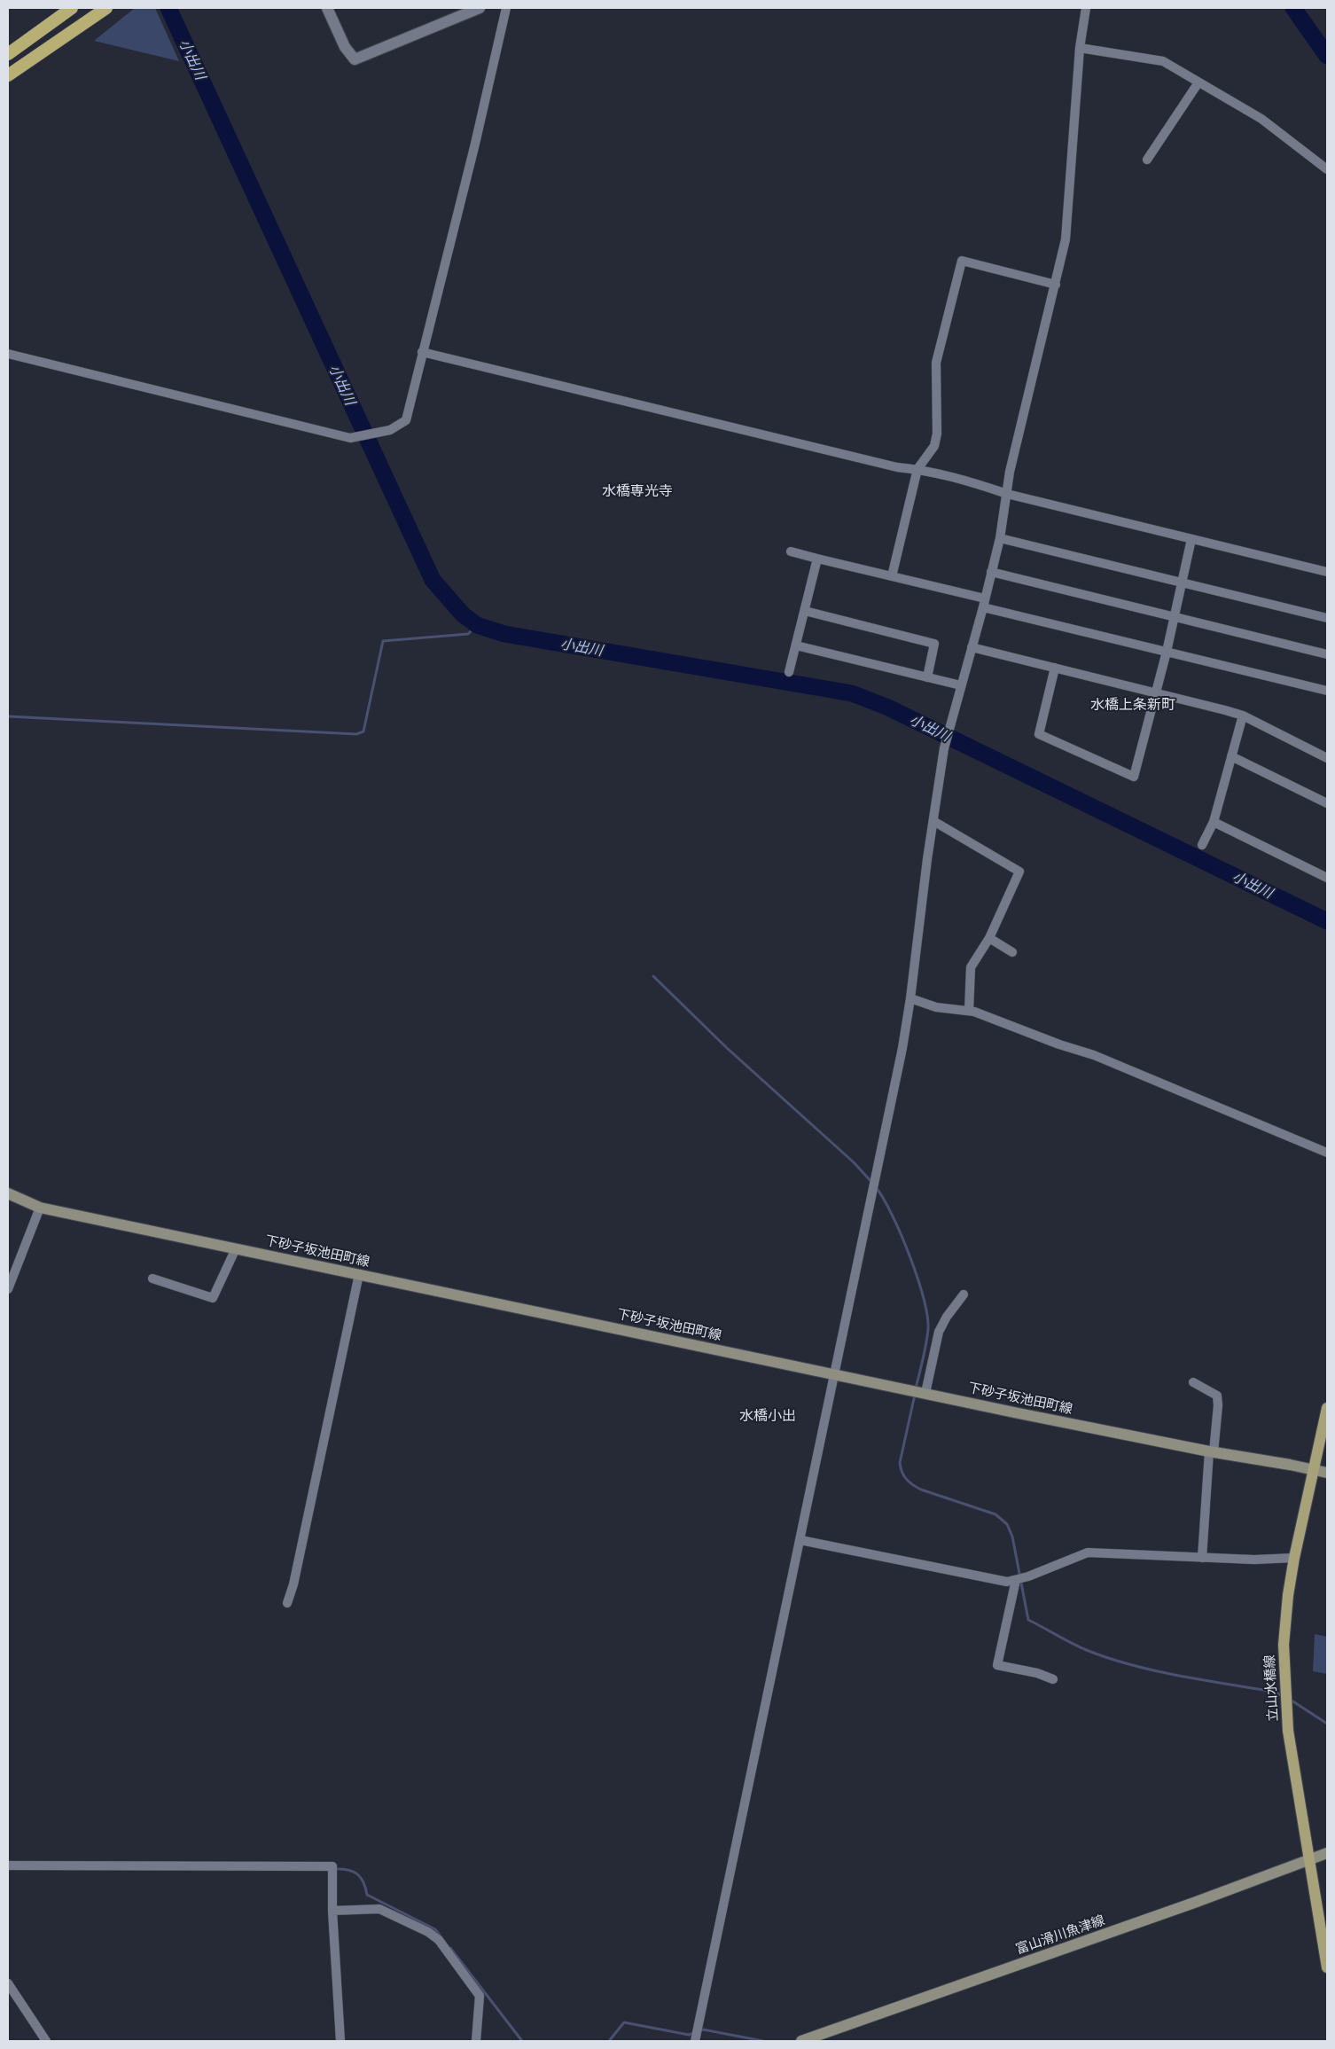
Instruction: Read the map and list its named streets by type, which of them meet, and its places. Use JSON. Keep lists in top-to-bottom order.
{
  "streets": {
    "main road": ["下砂子坂池田町線", "立山水橋線", "富山滑川魚津線"]
  },
  "crossings": [
    ["下砂子坂池田町線", "立山水橋線"],
    ["立山水橋線", "富山滑川魚津線"]
  ],
  "districts": ["水橋専光寺", "水橋上条新町", "水橋小出"],
  "water": ["小出川"]
}
